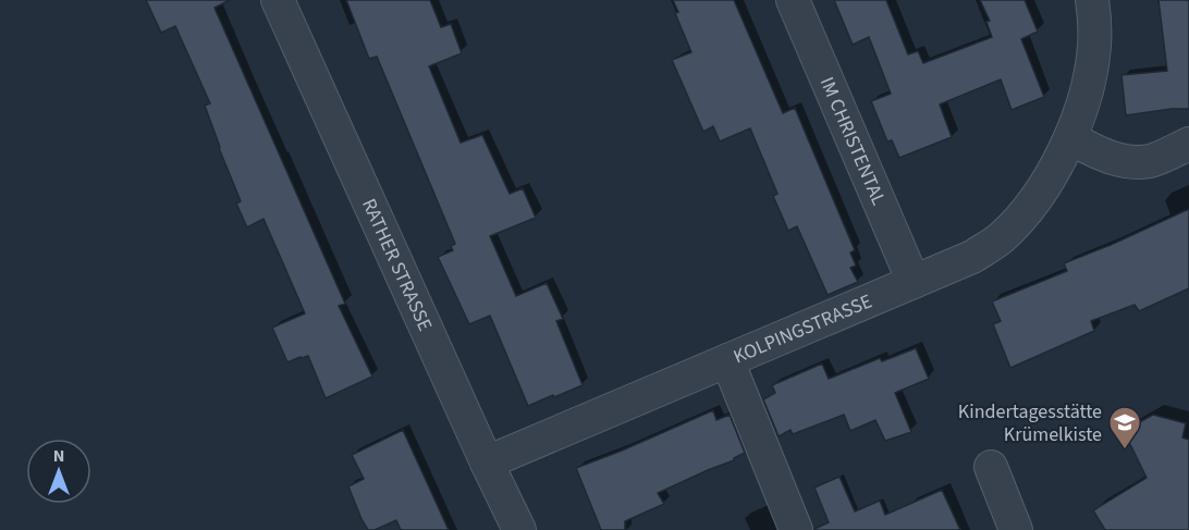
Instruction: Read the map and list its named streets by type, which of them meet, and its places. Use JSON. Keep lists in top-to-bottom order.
{
  "streets": {
    "street": ["IM CHRISTENTAL", "RATHER STRASSE", "KOLPINGSTRASSE"]
  },
  "crossings": [
    ["IM CHRISTENTAL", "KOLPINGSTRASSE"],
    ["RATHER STRASSE", "KOLPINGSTRASSE"]
  ],
  "places": {
    "school or university": ["Kindertagesstätte Krümelkiste"]
  },
  "north": "top"
}
